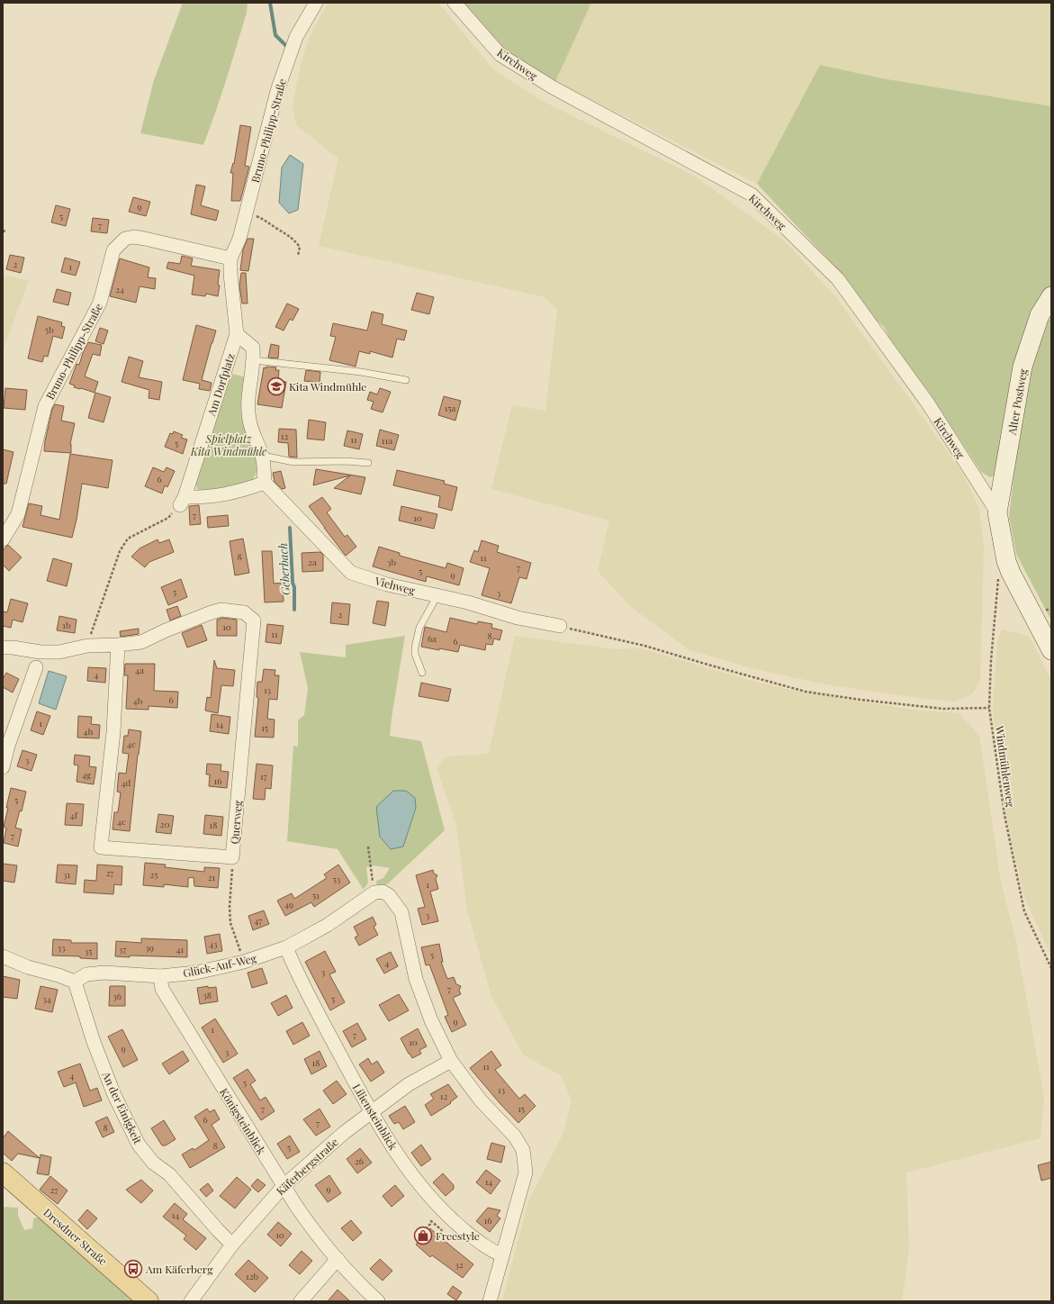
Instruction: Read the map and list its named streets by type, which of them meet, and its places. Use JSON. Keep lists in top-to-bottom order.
{
  "streets": {
    "main road": ["Dresdner Straße"],
    "street": [
      "Kirchweg",
      "Bruno-Philipp-Straße",
      "Am Dorfplatz",
      "Alter Postweg",
      "Viehweg",
      "Querweg",
      "Glück-Auf-Weg",
      "An der Einigkeit",
      "Liliensteinblick",
      "Königsteinblick",
      "Käferbergstraße"
    ],
    "path": ["Windmühlenweg"]
  },
  "crossings": [
    ["Kirchweg", "Alter Postweg"],
    ["Bruno-Philipp-Straße", "Am Dorfplatz"],
    ["Glück-Auf-Weg", "An der Einigkeit"],
    ["Glück-Auf-Weg", "Liliensteinblick"],
    ["Glück-Auf-Weg", "Königsteinblick"],
    ["Glück-Auf-Weg", "Käferbergstraße"],
    ["An der Einigkeit", "Käferbergstraße"],
    ["Liliensteinblick", "Käferbergstraße"],
    ["Königsteinblick", "Käferbergstraße"]
  ],
  "water": ["Geberbach"],
  "parks": ["Spielplatz Kita Windmühle"],
  "places": {
    "school or university": ["Kita Windmühle"],
    "shop": ["Freestyle"],
    "bus stop": ["Am Käferberg"]
  },
  "house_numbers": [
    "9",
    "5",
    "7",
    "2",
    "1",
    "24",
    "5b",
    "15a",
    "12",
    "11",
    "11a",
    "5",
    "6",
    "7",
    "10",
    "8",
    "11",
    "2a",
    "3b",
    "7",
    "5",
    "9",
    "5",
    "3",
    "2",
    "1b",
    "10",
    "11",
    "8",
    "6a",
    "6",
    "4a",
    "4",
    "13",
    "6",
    "4b",
    "1",
    "14",
    "15",
    "4h",
    "4c",
    "3",
    "4g",
    "17",
    "16",
    "4d",
    "5",
    "4f",
    "4e",
    "20",
    "18",
    "7",
    "27",
    "31",
    "25",
    "21",
    "53",
    "1",
    "51",
    "49",
    "3",
    "47",
    "43",
    "33",
    "39",
    "37",
    "41",
    "35",
    "5",
    "4",
    "3",
    "7",
    "38",
    "36",
    "34",
    "5",
    "9",
    "1",
    "7",
    "10",
    "9",
    "3",
    "18",
    "11",
    "4",
    "5",
    "13",
    "12",
    "7",
    "15",
    "6",
    "7",
    "8",
    "8",
    "5",
    "26",
    "14",
    "9",
    "27",
    "14",
    "16",
    "10",
    "32",
    "12b"
  ]
}
